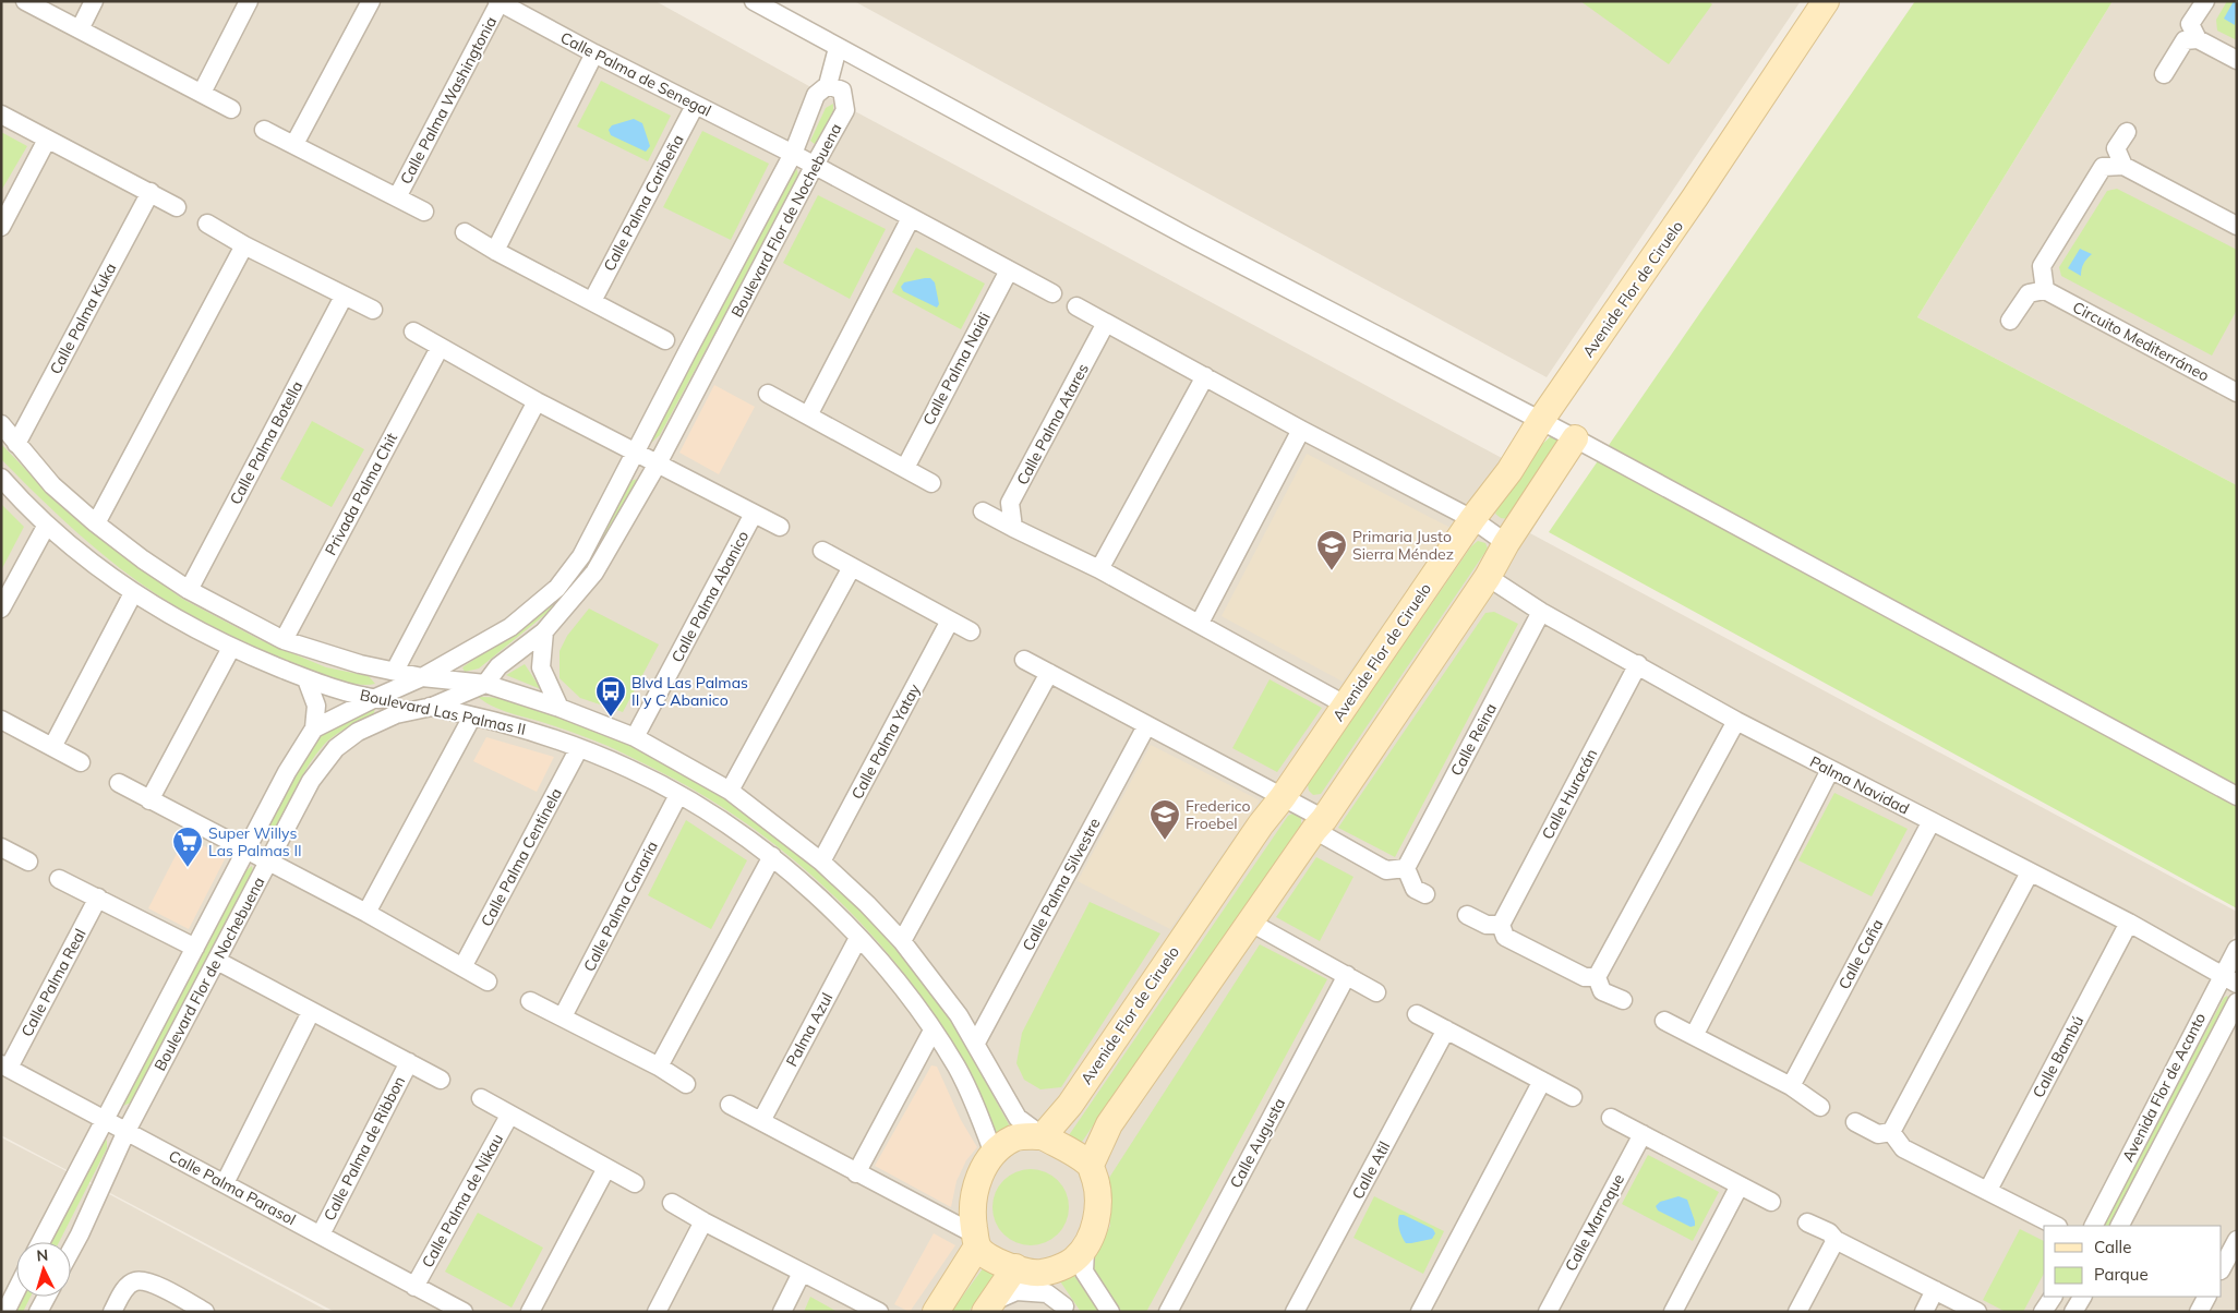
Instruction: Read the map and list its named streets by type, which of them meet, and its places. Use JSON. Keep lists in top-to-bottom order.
{
  "streets": {
    "main road": ["Avenide Flor de Ciruelo"],
    "street": [
      "Calle Palma de Senegal",
      "Calle Palma Washingtonia",
      "Calle Palma Caribeña",
      "Boulevard Flor de Nochebuena",
      "Calle Palma Kuka",
      "Circuito Mediterráneo",
      "Calle Palma Naidi",
      "Calle Palma Atares",
      "Calle Palma Botella",
      "Privada Palma Chit",
      "Calle Palma Abanico",
      "Boulevard Las Palmas II",
      "Calle Reina",
      "Calle Palma Yatay",
      "Palma Navidad",
      "Calle Huracán",
      "Calle Palma Centinela",
      "Calle Palma Silvestre",
      "Calle Palma Canaria",
      "Calle Caña",
      "Calle Palma Real",
      "Palma Azul",
      "Calle Bambú",
      "Avenida Flor de Acanto",
      "Calle Augusta",
      "Calle Palma de Ribbon",
      "Calle Atil",
      "Calle Palma Parasol",
      "Calle Palma de Nikau",
      "Calle Marroque"
    ]
  },
  "crossings": [
    ["Calle Palma de Senegal", "Calle Palma Washingtonia"],
    ["Calle Palma de Senegal", "Calle Palma Caribeña"],
    ["Calle Palma de Senegal", "Boulevard Flor de Nochebuena"],
    ["Boulevard Flor de Nochebuena", "Boulevard Las Palmas II"],
    ["Boulevard Flor de Nochebuena", "Calle Palma de Ribbon"],
    ["Boulevard Flor de Nochebuena", "Calle Palma Parasol"],
    ["Avenide Flor de Ciruelo", "Boulevard Las Palmas II"],
    ["Calle Palma Kuka", "Boulevard Las Palmas II"],
    ["Calle Palma Botella", "Boulevard Las Palmas II"],
    ["Privada Palma Chit", "Boulevard Las Palmas II"],
    ["Calle Palma Abanico", "Boulevard Las Palmas II"],
    ["Boulevard Las Palmas II", "Calle Palma Yatay"],
    ["Boulevard Las Palmas II", "Calle Palma Centinela"],
    ["Boulevard Las Palmas II", "Calle Palma Silvestre"],
    ["Boulevard Las Palmas II", "Calle Palma Canaria"],
    ["Boulevard Las Palmas II", "Palma Azul"],
    ["Calle Reina", "Palma Navidad"],
    ["Palma Navidad", "Calle Huracán"],
    ["Palma Navidad", "Calle Caña"],
    ["Palma Navidad", "Calle Bambú"],
    ["Palma Navidad", "Avenida Flor de Acanto"],
    ["Calle Palma Real", "Calle Palma Parasol"],
    ["Calle Palma de Ribbon", "Calle Palma Parasol"],
    ["Calle Palma Parasol", "Calle Palma de Nikau"]
  ],
  "places": {
    "school or university": ["Primaria Justo Sierra Méndez", "Frederico Froebel"],
    "bus stop": ["Blvd Las Palmas II y C Abanico"],
    "supermarket": ["Super Willys Las Palmas II"]
  },
  "legend": ["Calle", "Parque"],
  "north": "top"
}
